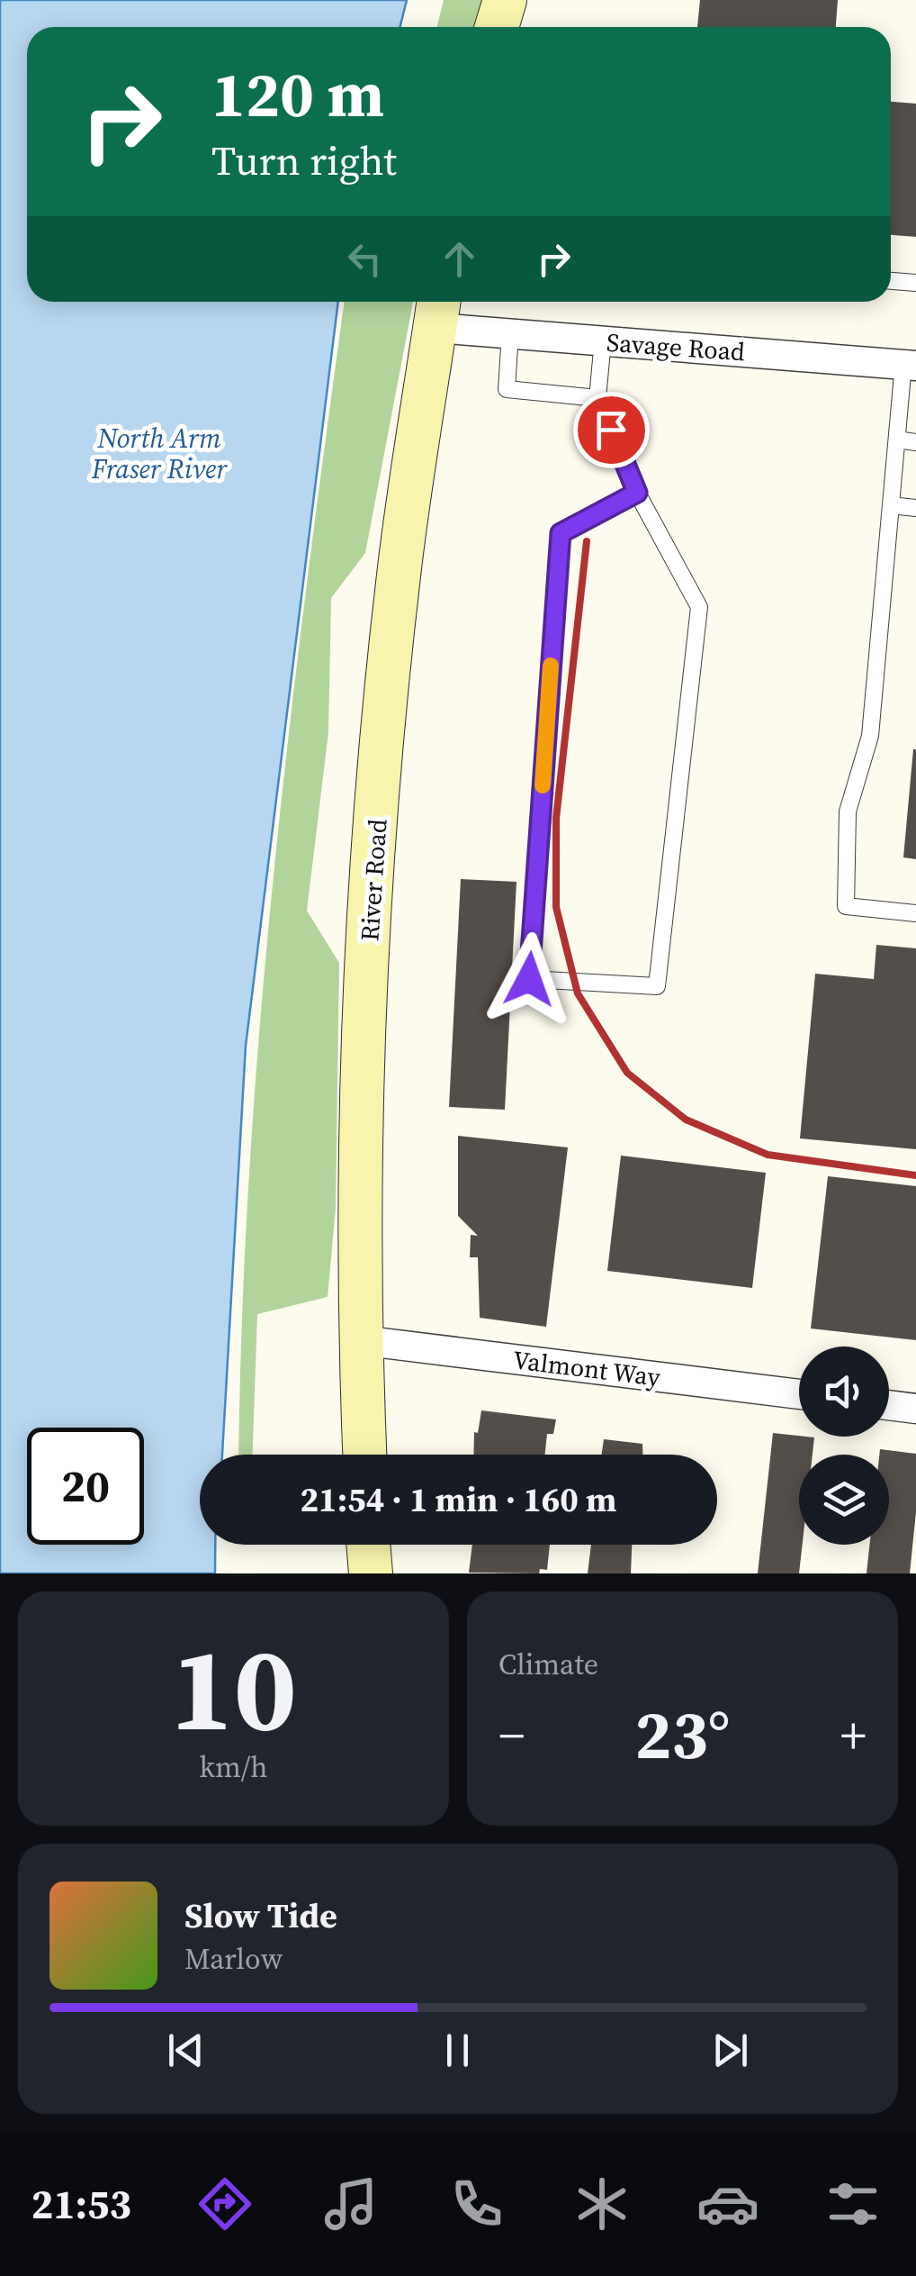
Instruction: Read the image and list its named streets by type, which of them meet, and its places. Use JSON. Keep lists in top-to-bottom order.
{
  "streets": {
    "street": ["Savage Road", "River Road", "Valmont Way"]
  },
  "crossings": [
    ["Savage Road", "River Road"],
    ["River Road", "Valmont Way"]
  ],
  "water": ["North Arm Fraser River"],
  "page": {
    "turn": ["120 m", "Turn right"],
    "limit": "20",
    "trip": "21:54 · 1 min · 160 m",
    "tile": [
      ["10", "km/h"],
      "Climate"
    ],
    "heat": ["−", "23°", "+"],
    "song": ["Slow Tide", "Marlow"],
    "tabs": "21:53"
  }
}
